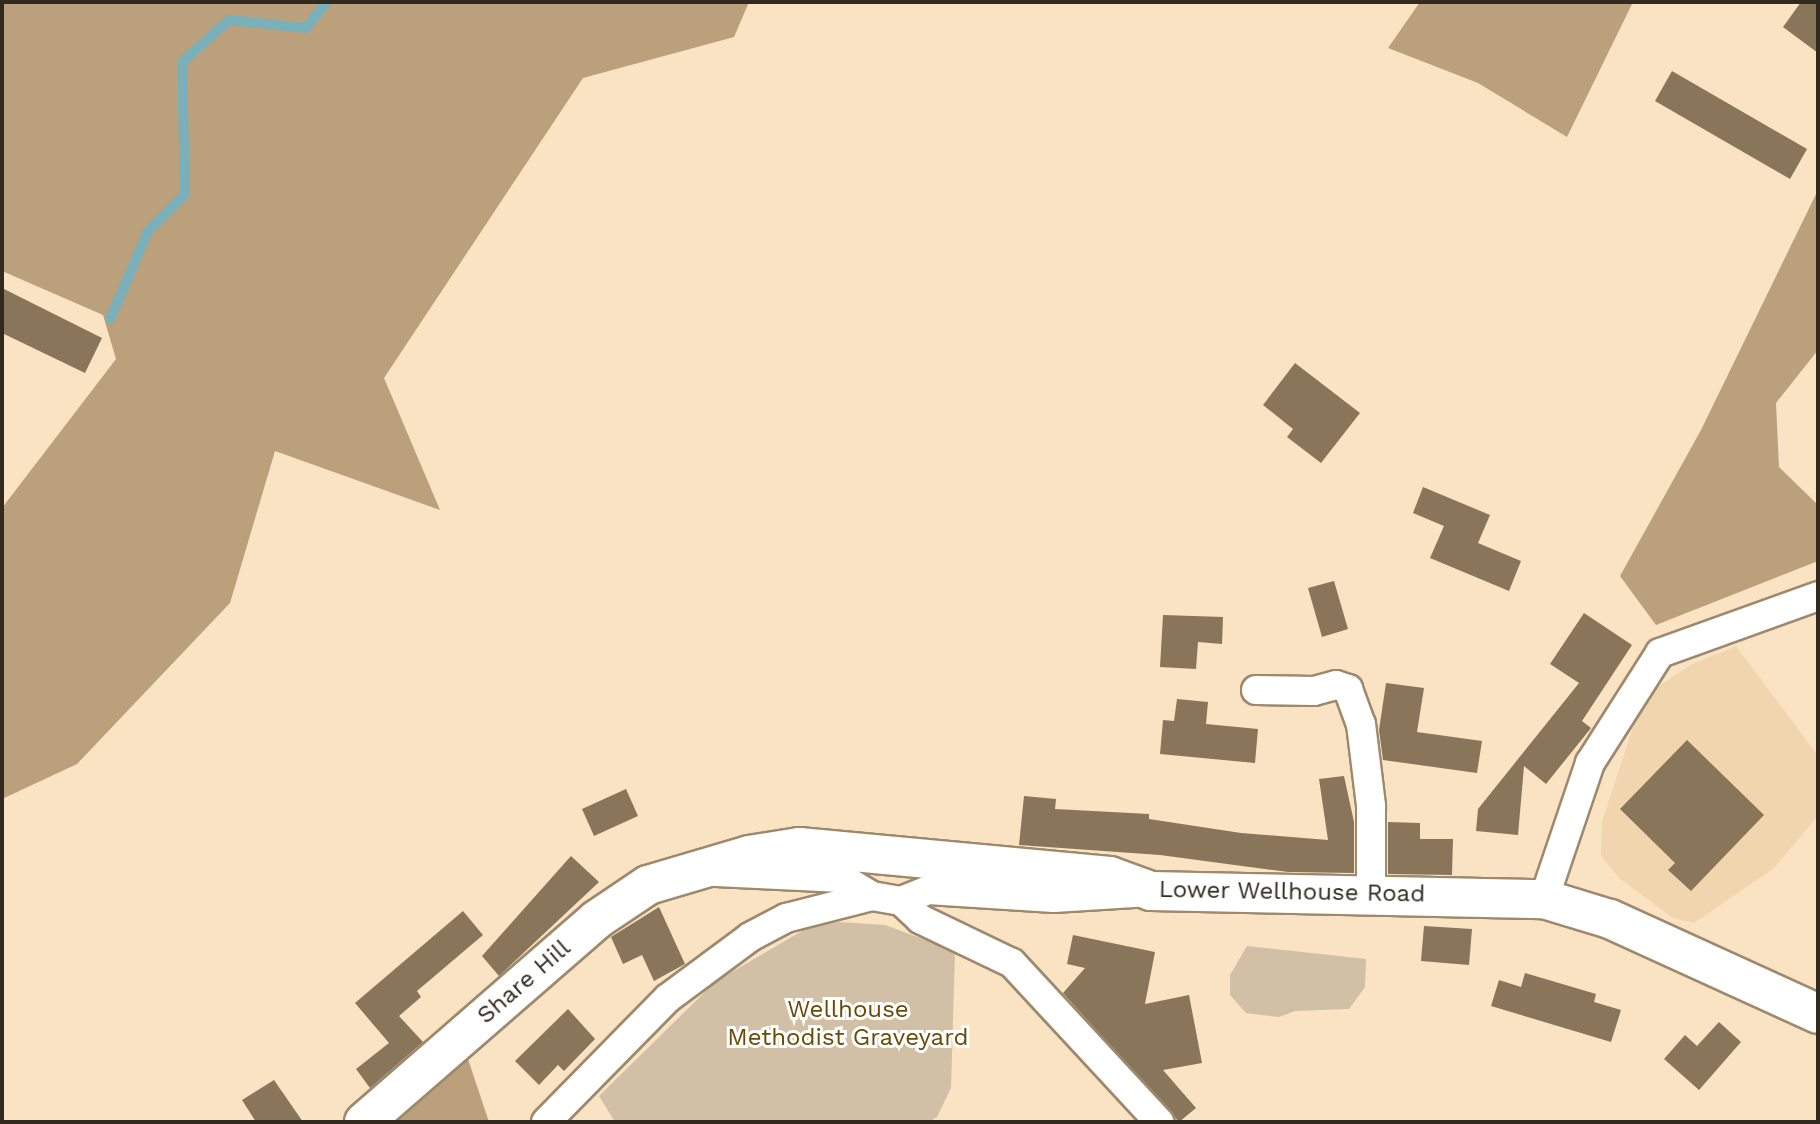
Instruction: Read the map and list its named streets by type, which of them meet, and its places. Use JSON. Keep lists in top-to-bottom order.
{
  "streets": {
    "street": ["Lower Wellhouse Road", "Share Hill"]
  },
  "crossings": [
    ["Lower Wellhouse Road", "Share Hill"]
  ],
  "parks": ["Wellhouse Methodist Graveyard"]
}
